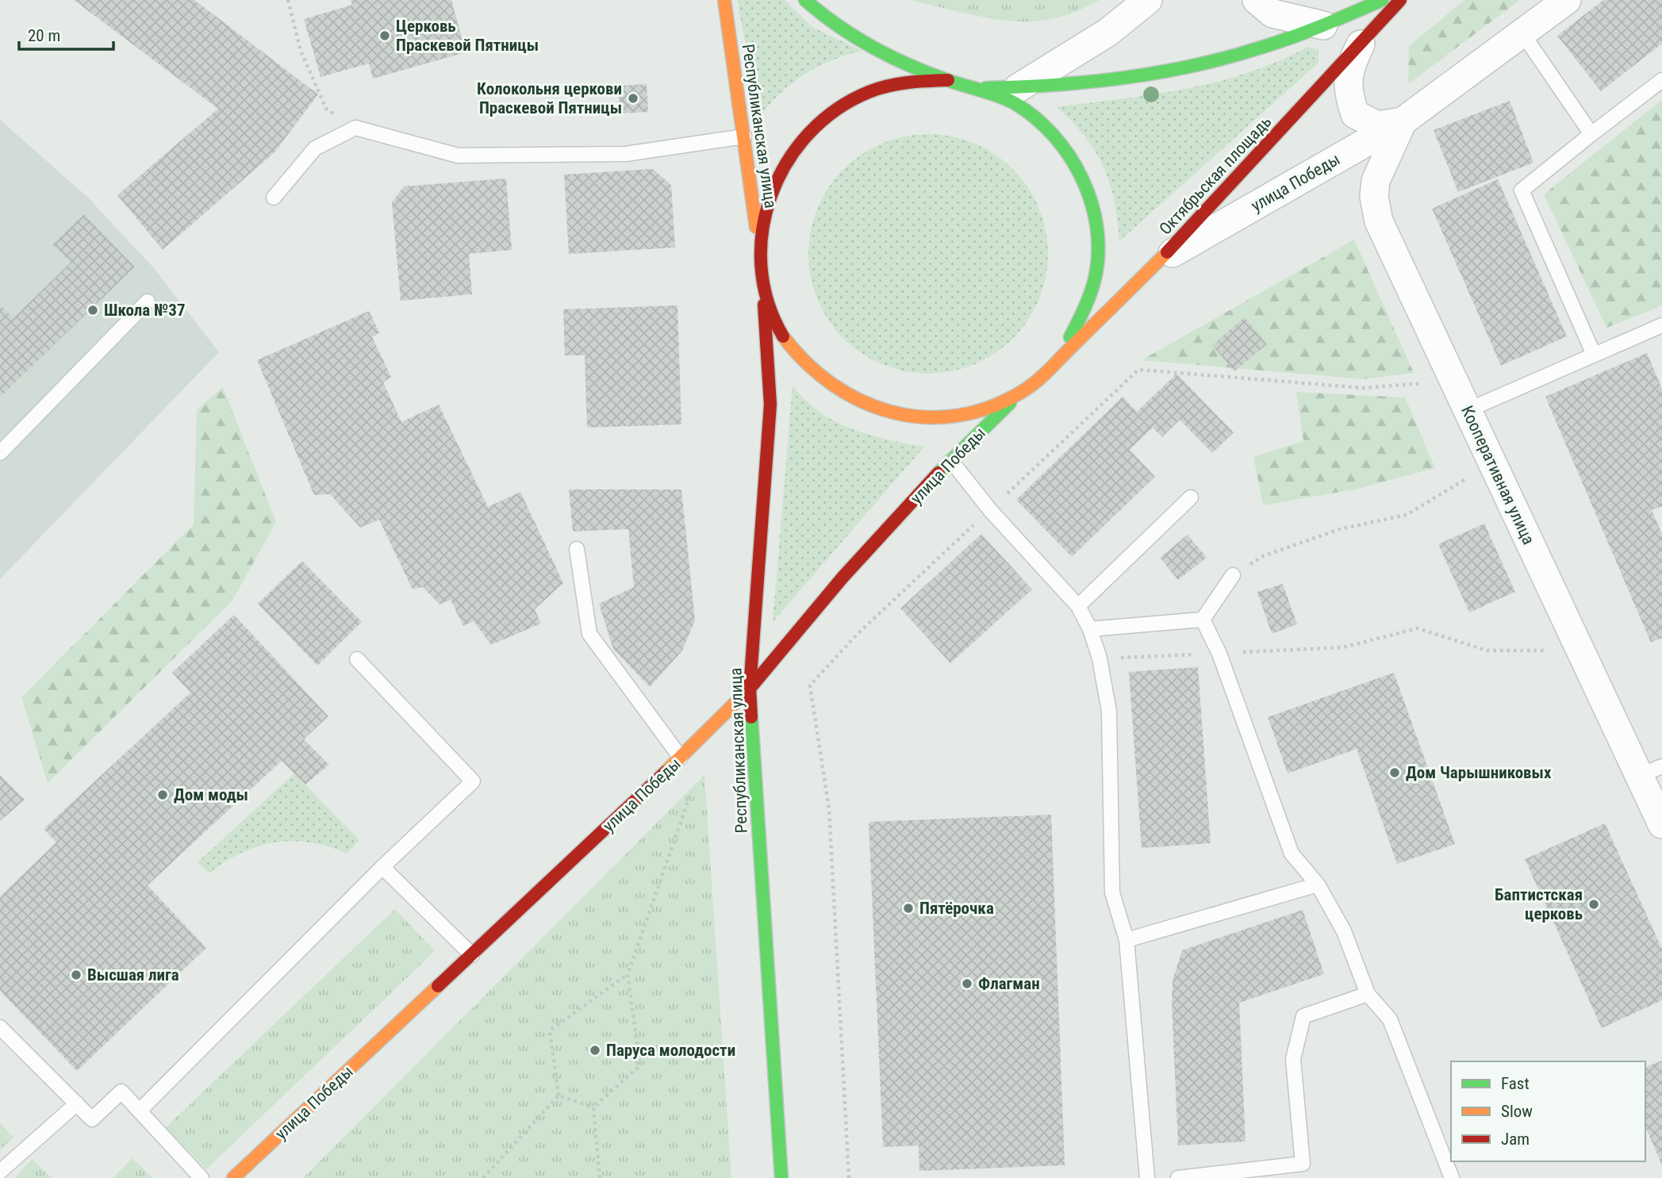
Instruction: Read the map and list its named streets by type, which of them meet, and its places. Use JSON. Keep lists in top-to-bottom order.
{
  "streets": {
    "main road": ["Республиканская улица", "Октябрьская площадь", "улица Победы"],
    "street": ["Кооперативная улица"]
  },
  "crossings": [
    ["Республиканская улица", "Октябрьская площадь"],
    ["Республиканская улица", "улица Победы"],
    ["Октябрьская площадь", "улица Победы"],
    ["улица Победы", "Кооперативная улица"]
  ],
  "places": [
    "Церковь Праскевой Пятницы",
    "Колокольня церкови Праскевой Пятницы",
    "Школа №37",
    "Дом Чарышниковых",
    "Дом моды",
    "Баптистская церковь",
    "Пятёрочка",
    "Высшая лига",
    "Флагман",
    "Паруса молодости"
  ],
  "legend": ["Fast", "Slow", "Jam"],
  "scale_bar": "20 m"
}
